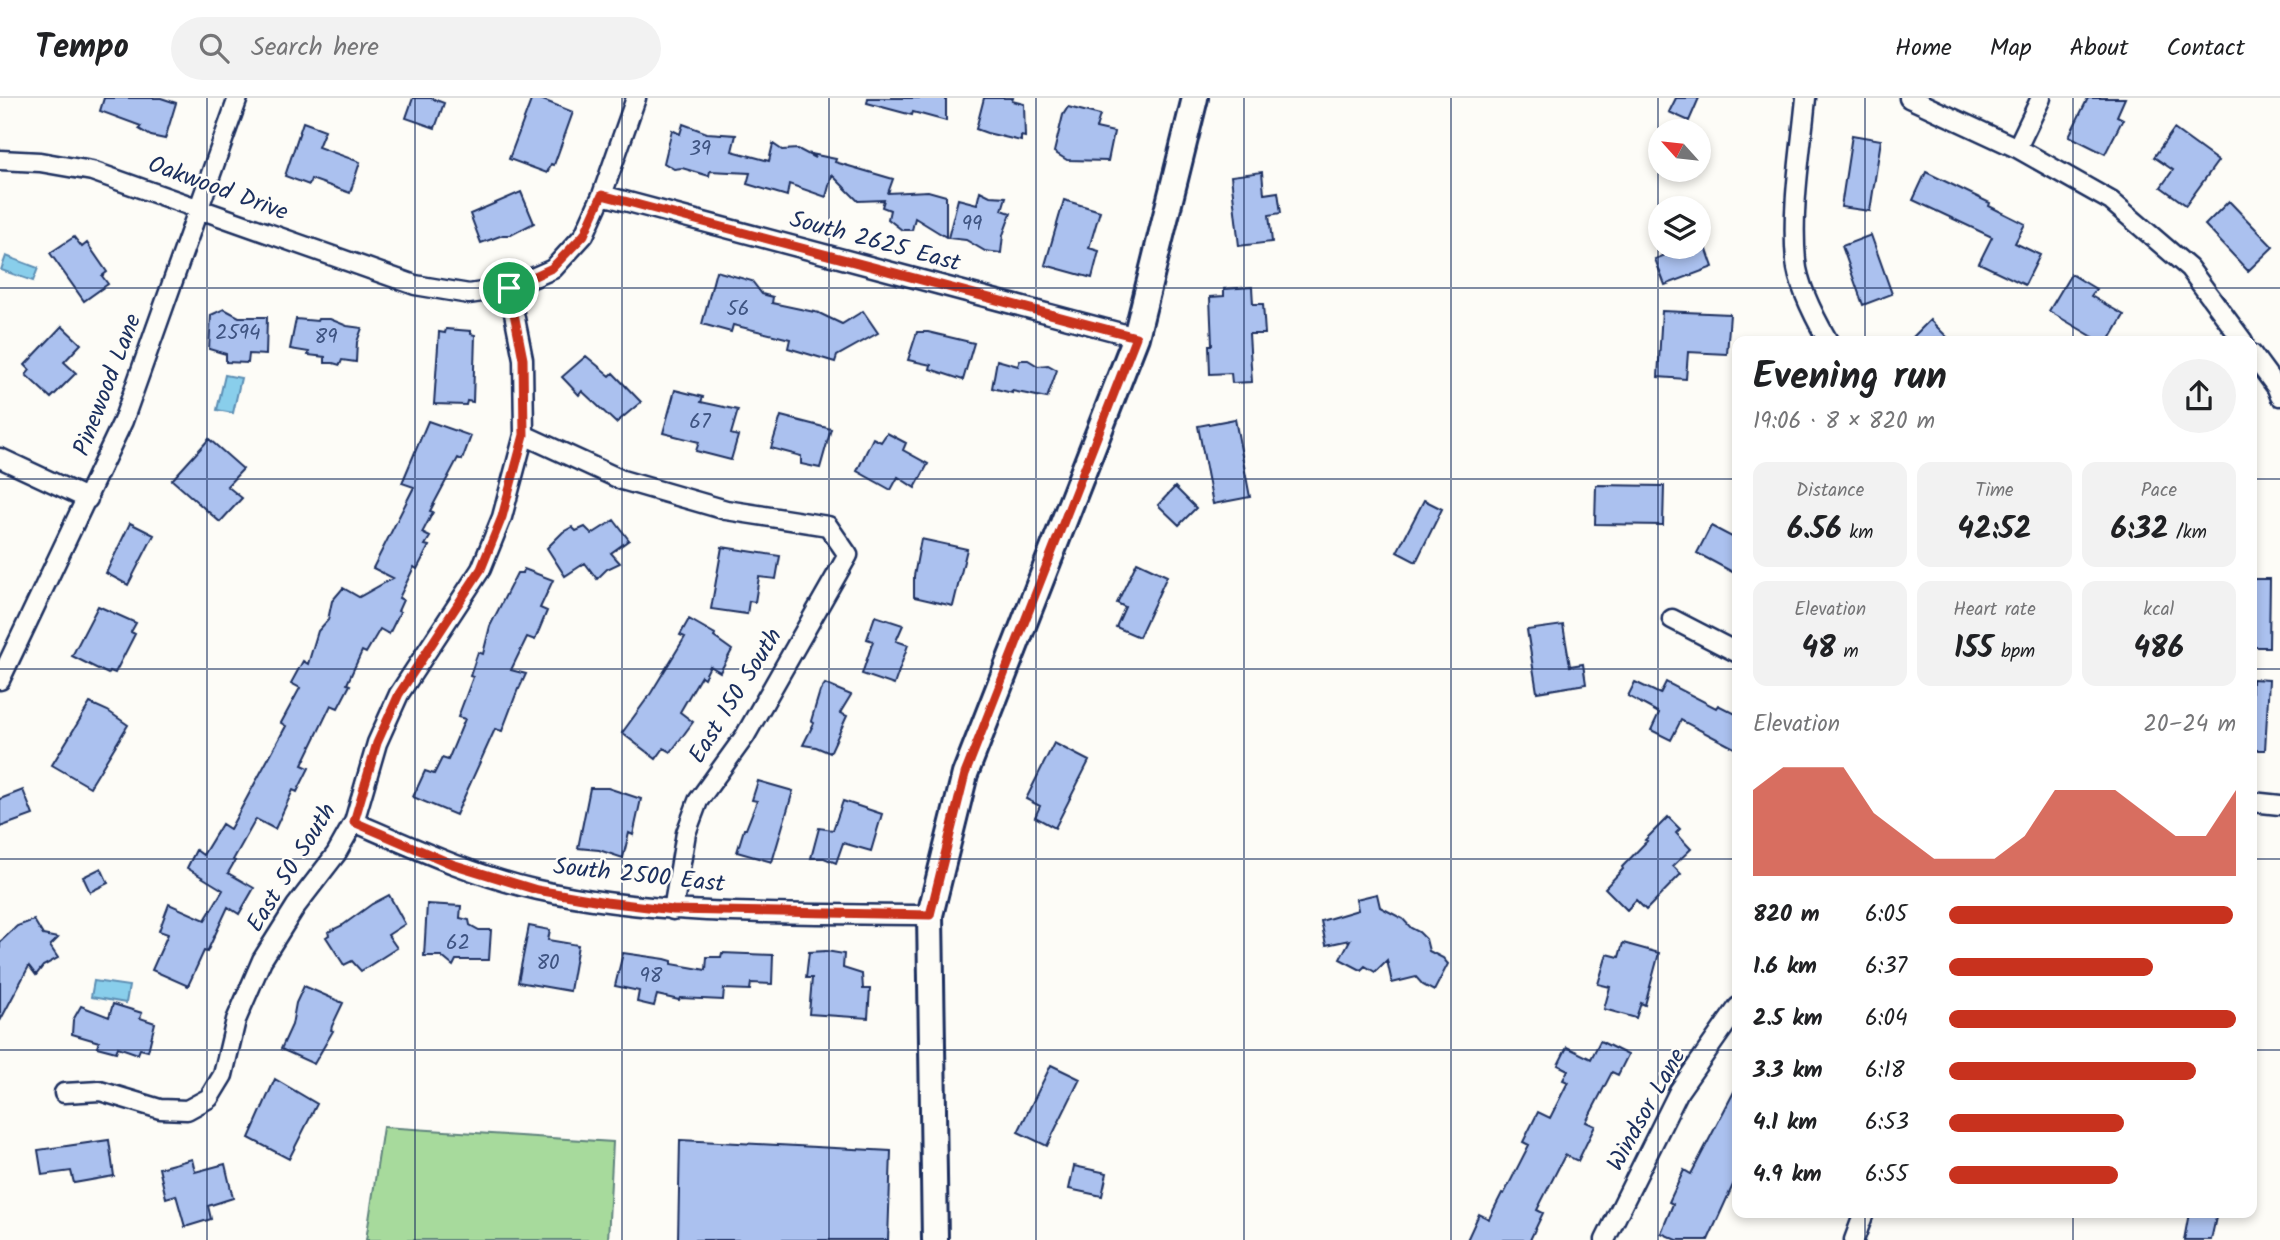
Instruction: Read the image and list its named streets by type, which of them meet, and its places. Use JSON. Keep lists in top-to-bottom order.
{
  "streets": {
    "street": [
      "Oakwood Drive",
      "South 2625 East",
      "Pinewood Lane",
      "East 150 South",
      "East 50 South",
      "South 2500 East",
      "Windsor Lane"
    ]
  },
  "crossings": [
    ["Oakwood Drive", "South 2625 East"],
    ["Oakwood Drive", "Pinewood Lane"],
    ["Oakwood Drive", "East 50 South"],
    ["East 150 South", "East 50 South"],
    ["East 150 South", "South 2500 East"],
    ["East 50 South", "South 2500 East"]
  ],
  "house_numbers": [
    "39",
    "99",
    "56",
    "2594",
    "89",
    "67",
    "62",
    "80",
    "98"
  ],
  "north": "top left",
  "page": {
    "header": "Tempo",
    "search": "Search here",
    "nav": [
      "Home",
      "Map",
      "About",
      "Contact"
    ],
    "heading": ["Evening run", "19:06 · 8 × 820 m"],
    "stats": [
      ["Distance", "6.56 km"],
      ["Time", "42:52"],
      ["Pace", "6:32 /km"],
      ["Elevation", "48 m"],
      ["Heart rate", "155 bpm"],
      ["kcal", "486"]
    ],
    "chart": ["Elevation", "20–24 m"],
    "list": [
      {
        "name": "820 m",
        "note": "6:05"
      },
      {
        "name": "1.6 km",
        "note": "6:37"
      },
      {
        "name": "2.5 km",
        "note": "6:04"
      },
      {
        "name": "3.3 km",
        "note": "6:18"
      },
      {
        "name": "4.1 km",
        "note": "6:53"
      },
      {
        "name": "4.9 km",
        "note": "6:55"
      }
    ]
  }
}
